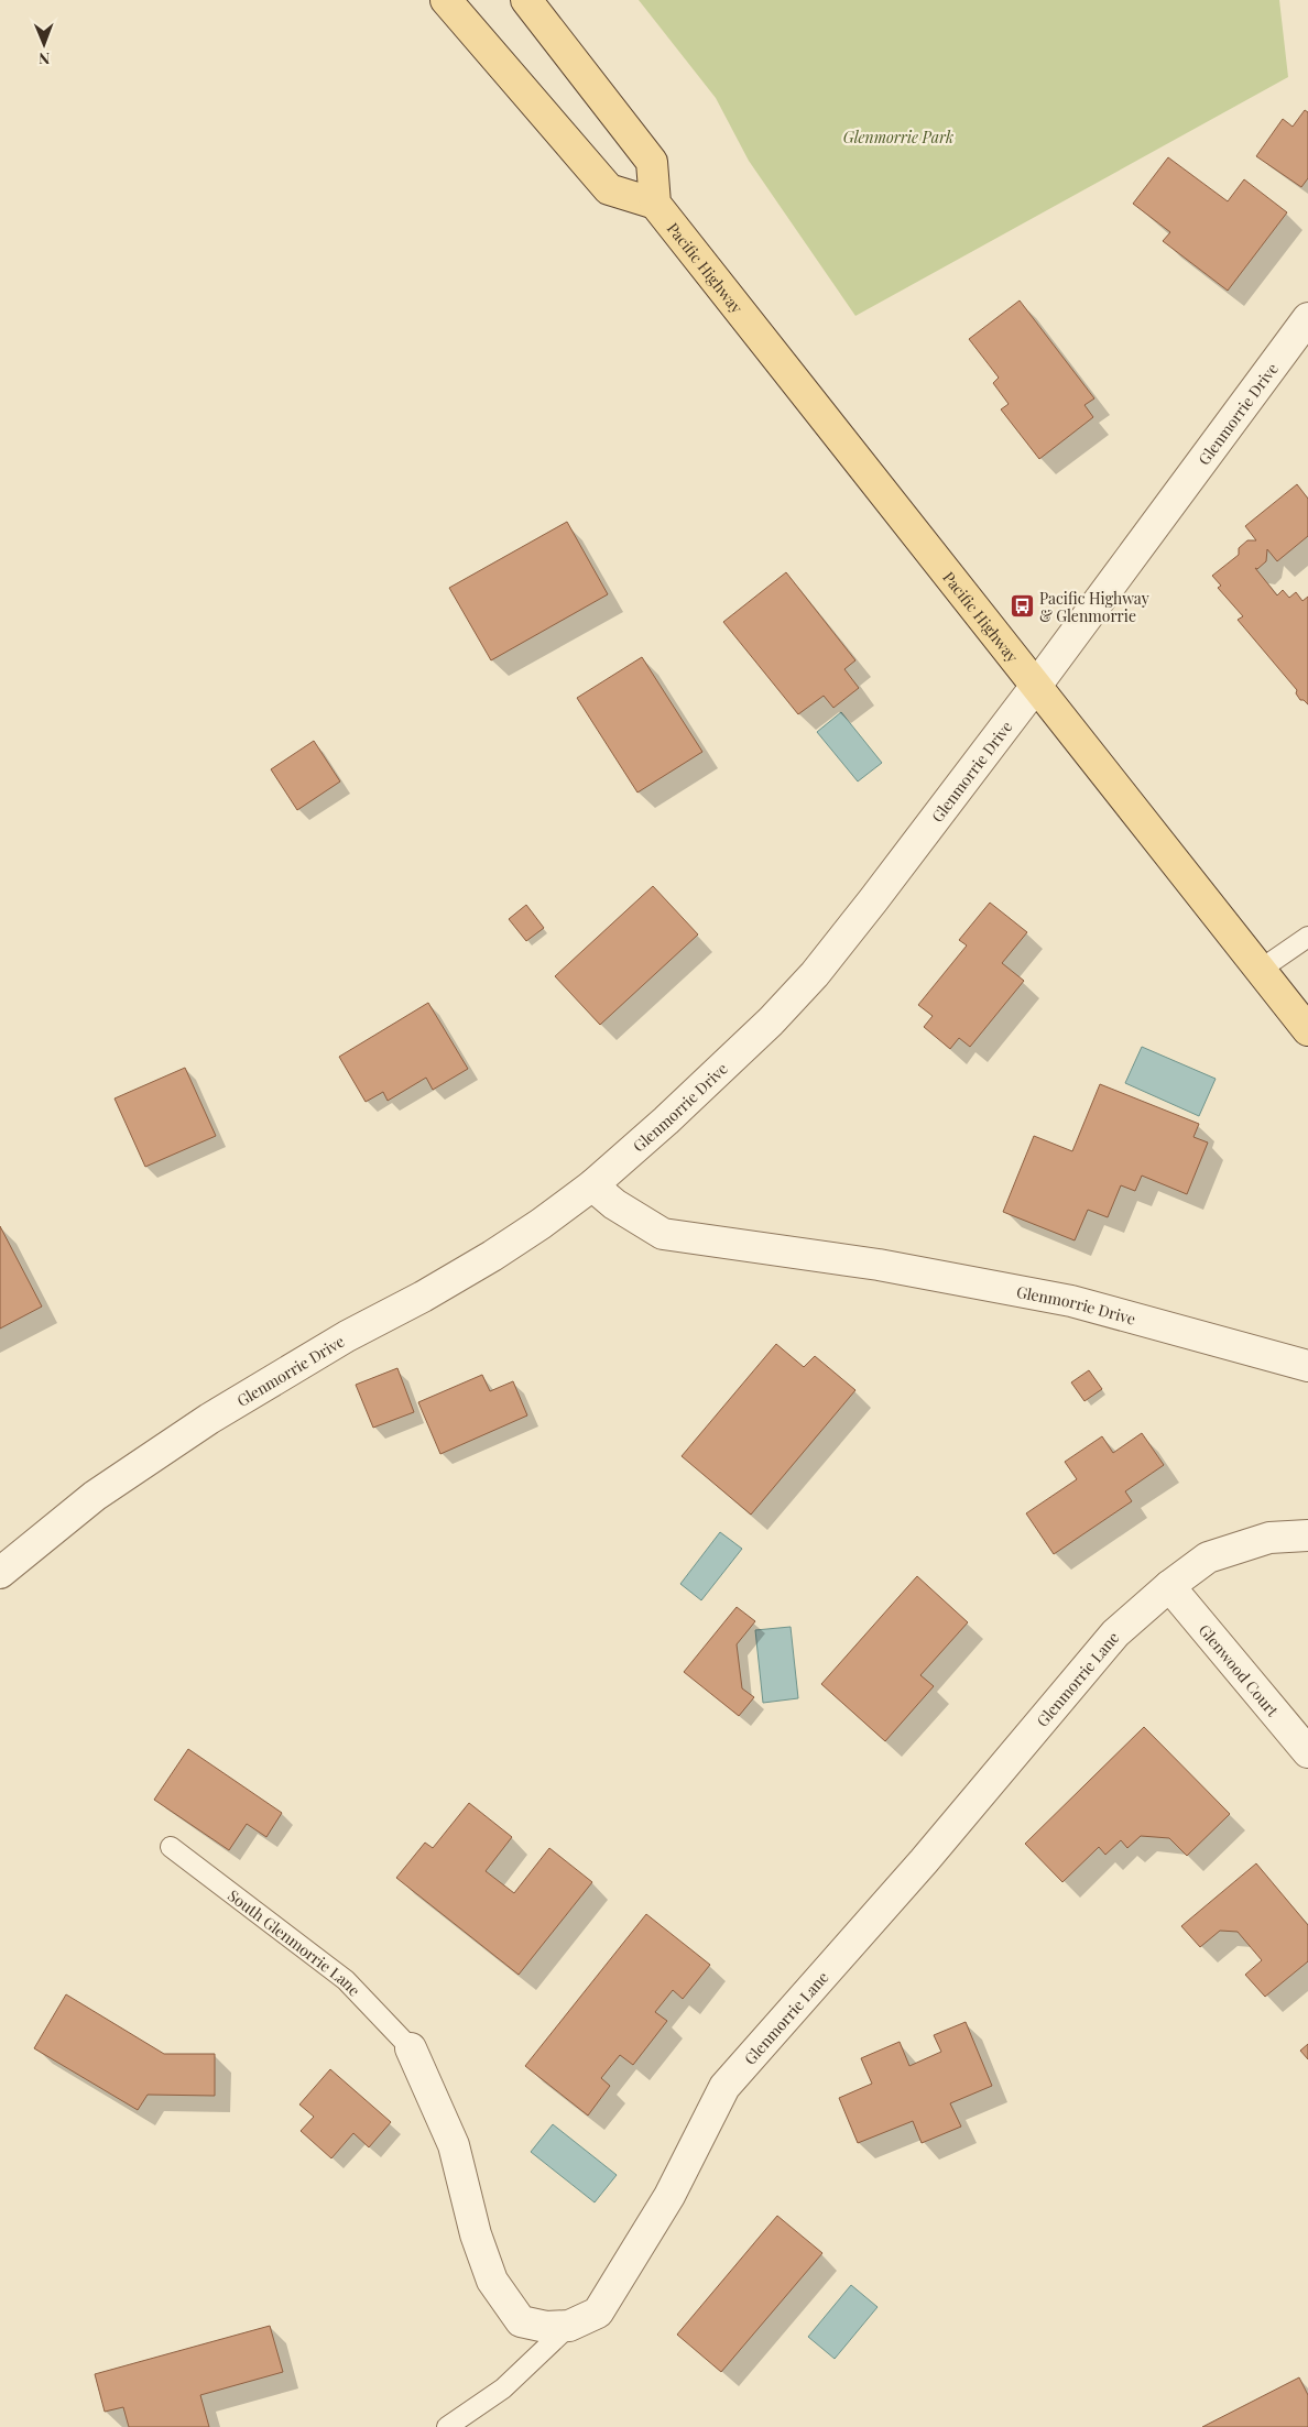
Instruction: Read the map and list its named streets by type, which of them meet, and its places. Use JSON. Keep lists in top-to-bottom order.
{
  "streets": {
    "main road": ["Pacific Highway"],
    "street": ["Glenmorrie Drive", "Glenwood Court", "Glenmorrie Lane"],
    "lane": ["South Glenmorrie Lane"]
  },
  "crossings": [
    ["Pacific Highway", "Glenmorrie Drive"],
    ["Glenwood Court", "Glenmorrie Lane"],
    ["Glenmorrie Lane", "South Glenmorrie Lane"]
  ],
  "parks": ["Glenmorrie Park"],
  "places": {
    "bus stop": ["Pacific Highway & Glenmorrie"]
  },
  "north": "bottom"
}
